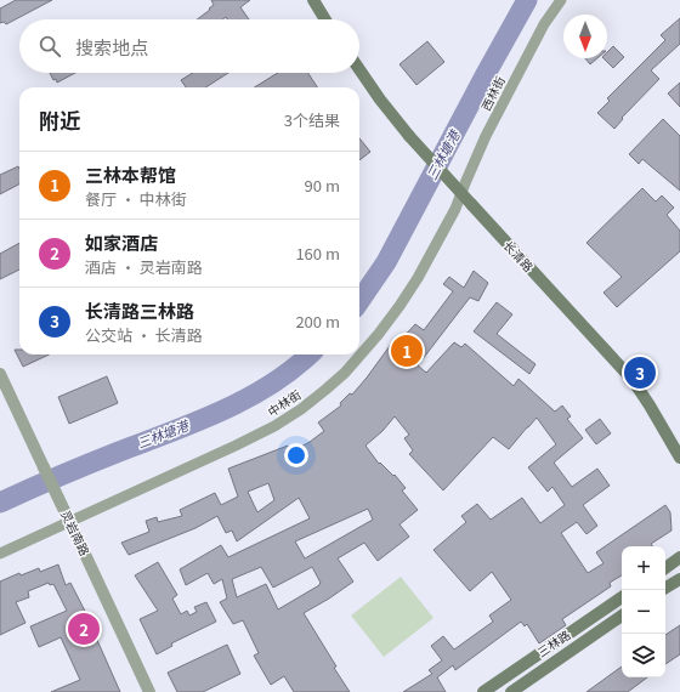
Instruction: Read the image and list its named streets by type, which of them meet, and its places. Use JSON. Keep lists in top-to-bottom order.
{
  "streets": {
    "main road": ["长清路", "三林路"],
    "street": ["西林街", "中林街", "灵岩南路"]
  },
  "crossings": [
    ["西林街", "中林街"]
  ],
  "water": ["三林塘港"],
  "north": "bottom",
  "page": {
    "search": "搜索地点",
    "heading": ["附近", "3个结果"],
    "list": [
      {
        "mark": "1",
        "name": "三林本帮馆",
        "note": "餐厅 · 中林街",
        "value": "90 m"
      },
      {
        "mark": "2",
        "name": "如家酒店",
        "note": "酒店 · 灵岩南路",
        "value": "160 m"
      },
      {
        "mark": "3",
        "name": "长清路三林路",
        "note": "公交站 · 长清路",
        "value": "200 m"
      }
    ],
    "pins": ["1", "3", "2"],
    "map_buttons": ["+", "−"]
  }
}
